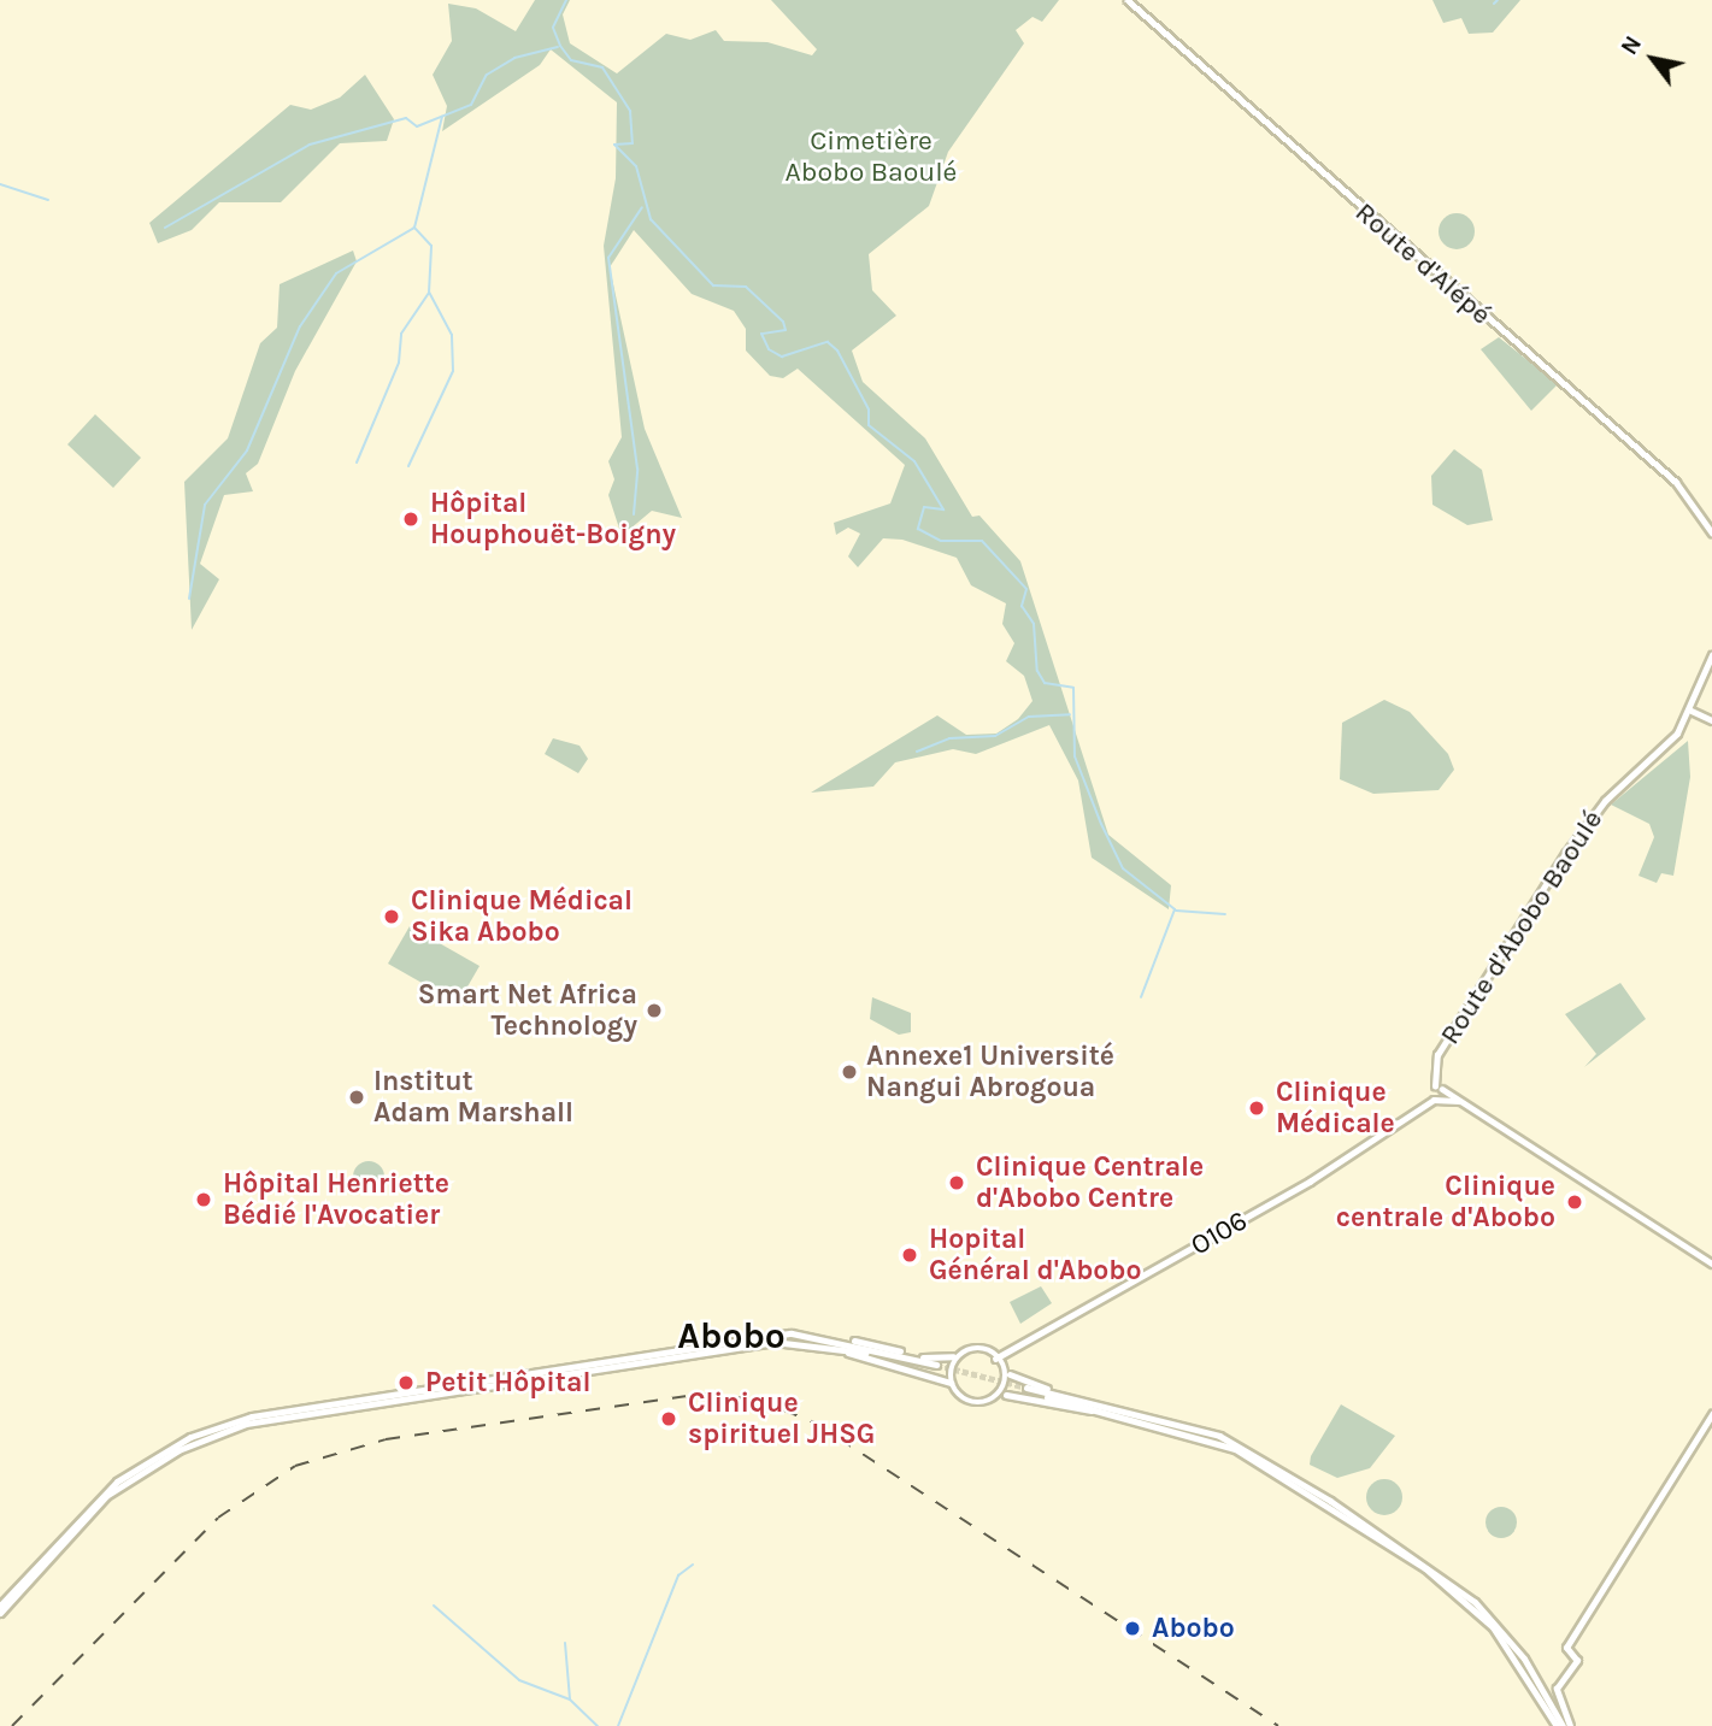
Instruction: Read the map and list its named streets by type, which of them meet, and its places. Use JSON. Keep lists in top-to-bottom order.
{
  "streets": {
    "main road": ["Route d'Alépé", "Route d'Abobo Baoulé", "O106"]
  },
  "crossings": [
    ["Route d'Abobo Baoulé", "O106"]
  ],
  "districts": ["Abobo"],
  "parks": ["Cimetière Abobo Baoulé"],
  "places": [
    "Hôpital Houphouët-Boigny",
    "Clinique Médical Sika Abobo",
    "Smart Net Africa Technology",
    "Annexe1 Université Nangui Abrogoua",
    "Institut Adam Marshall",
    "Clinique Médicale",
    "Clinique Centrale d'Abobo Centre",
    "Hôpital Henriette Bédié l'Avocatier",
    "Clinique centrale d'Abobo",
    "Hopital Général d'Abobo",
    "Petit Hôpital",
    "Clinique spirituel JHSG",
    "Abobo"
  ],
  "north": "top left"
}
